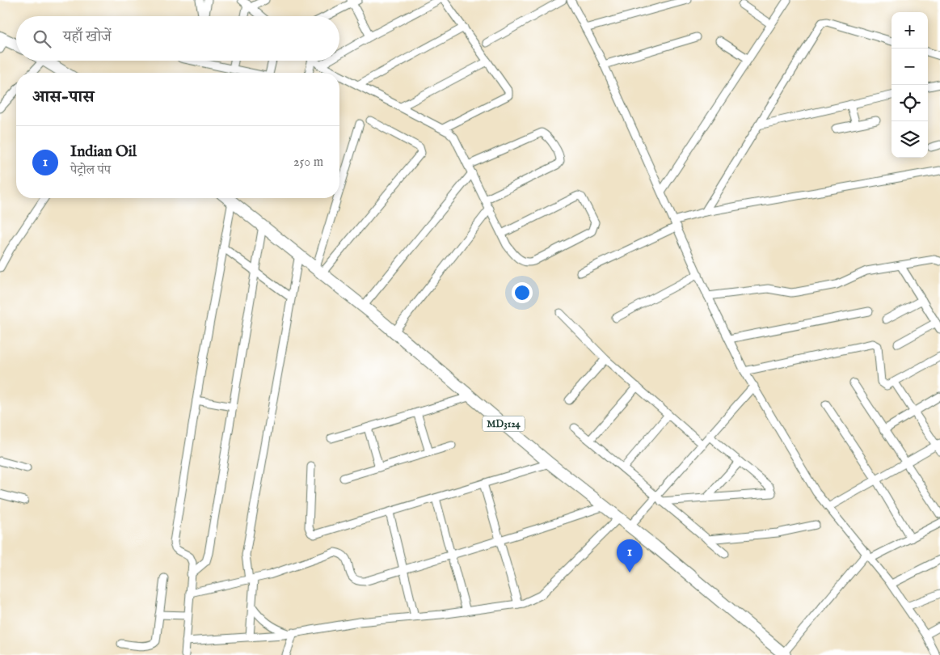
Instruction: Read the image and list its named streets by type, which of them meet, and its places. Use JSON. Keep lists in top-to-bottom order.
{
  "streets": {
    "main road": ["MD3124"]
  },
  "page": {
    "map_buttons": ["+", "−"],
    "search": "यहाँ खोजें",
    "heading": "आस-पास",
    "list": [
      {
        "mark": "1",
        "name": "Indian Oil",
        "note": "पेट्रोल पंप",
        "value": "250 m"
      }
    ],
    "pins": "1"
  }
}
